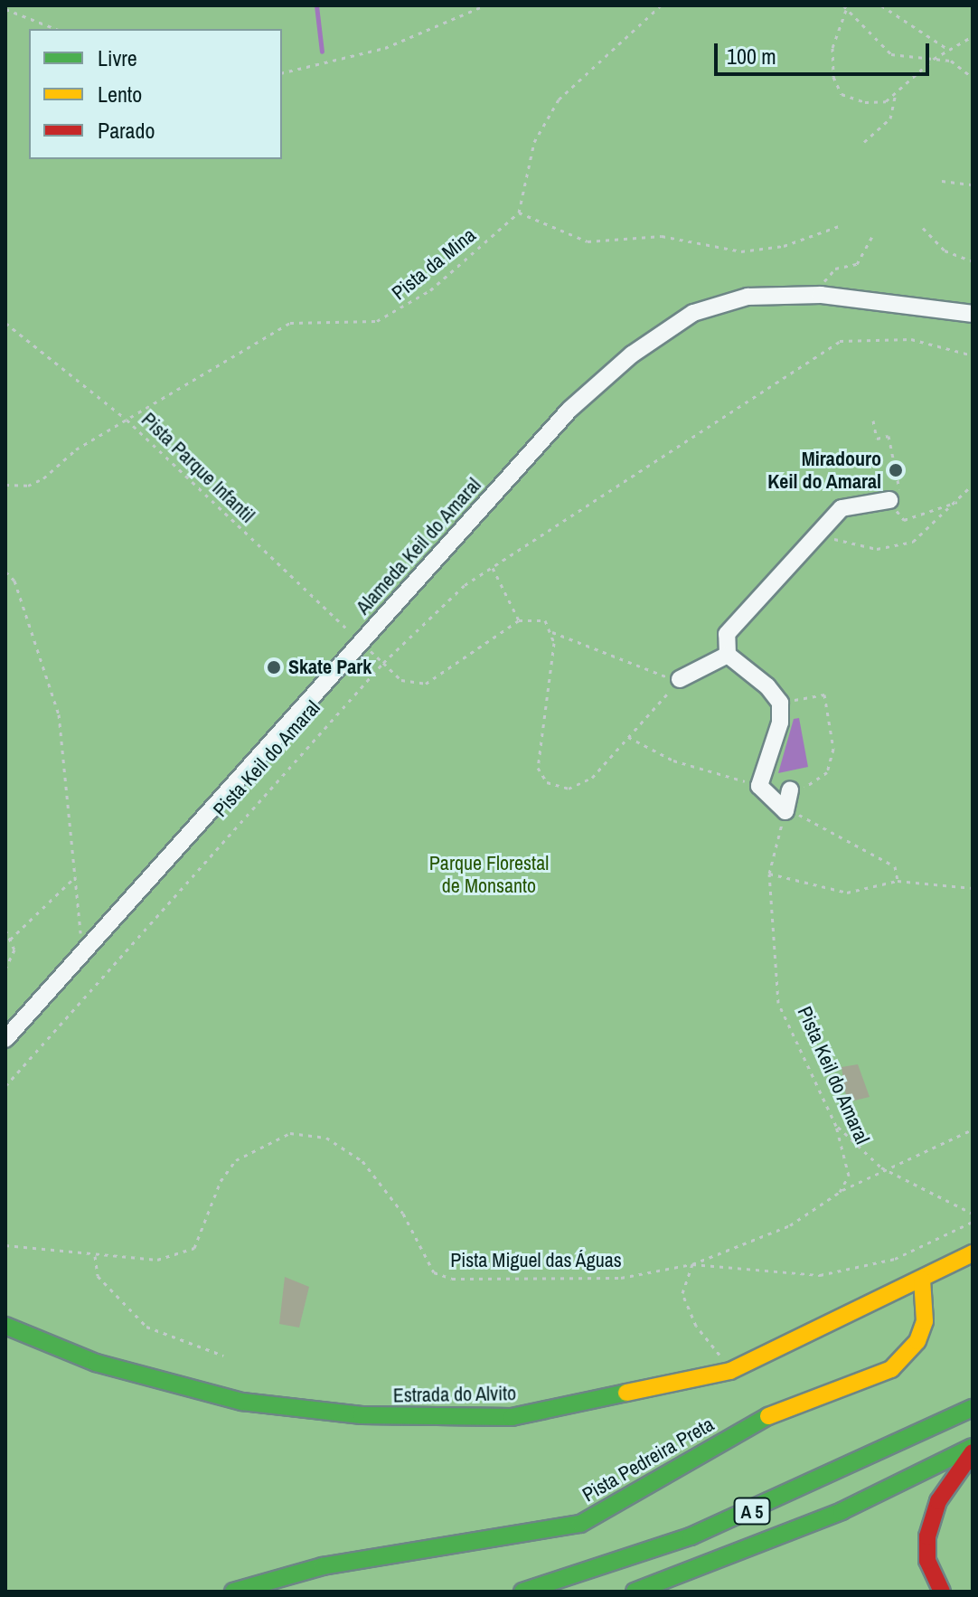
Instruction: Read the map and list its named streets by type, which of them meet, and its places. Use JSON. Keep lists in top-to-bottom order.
{
  "streets": {
    "main road": ["Estrada do Alvito", "Pista Pedreira Preta", "A 5"],
    "street": ["Alameda Keil do Amaral"],
    "path": [
      "Pista da Mina",
      "Pista Parque Infantil",
      "Pista Keil do Amaral",
      "Pista Miguel das Águas"
    ]
  },
  "crossings": [
    ["Pista da Mina", "Pista Parque Infantil"],
    ["Pista Parque Infantil", "Alameda Keil do Amaral"],
    ["Estrada do Alvito", "Pista Pedreira Preta"]
  ],
  "parks": ["Parque Florestal de Monsanto"],
  "places": ["Miradouro Keil do Amaral", "Skate Park"],
  "legend": ["Livre", "Lento", "Parado"],
  "scale_bar": "100 m"
}
